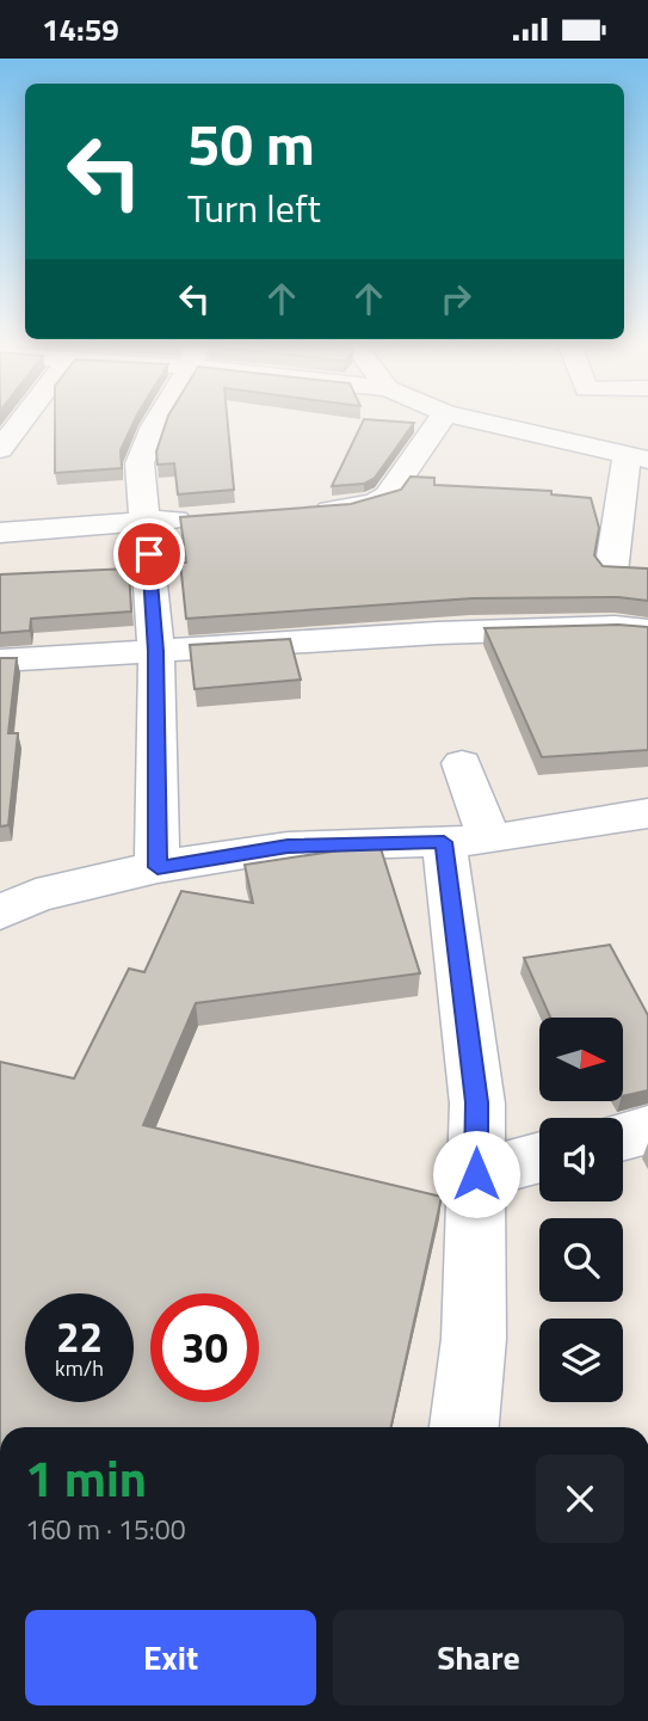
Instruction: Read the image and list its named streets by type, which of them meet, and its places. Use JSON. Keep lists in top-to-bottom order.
{
  "north": "right",
  "page": {
    "status": "14:59",
    "turn": ["50 m", "Turn left"],
    "speed": "22 km/h",
    "limit": "30",
    "heading": ["1 min", "160 m · 15:00"],
    "buttons": ["Exit", "Share"]
  }
}
